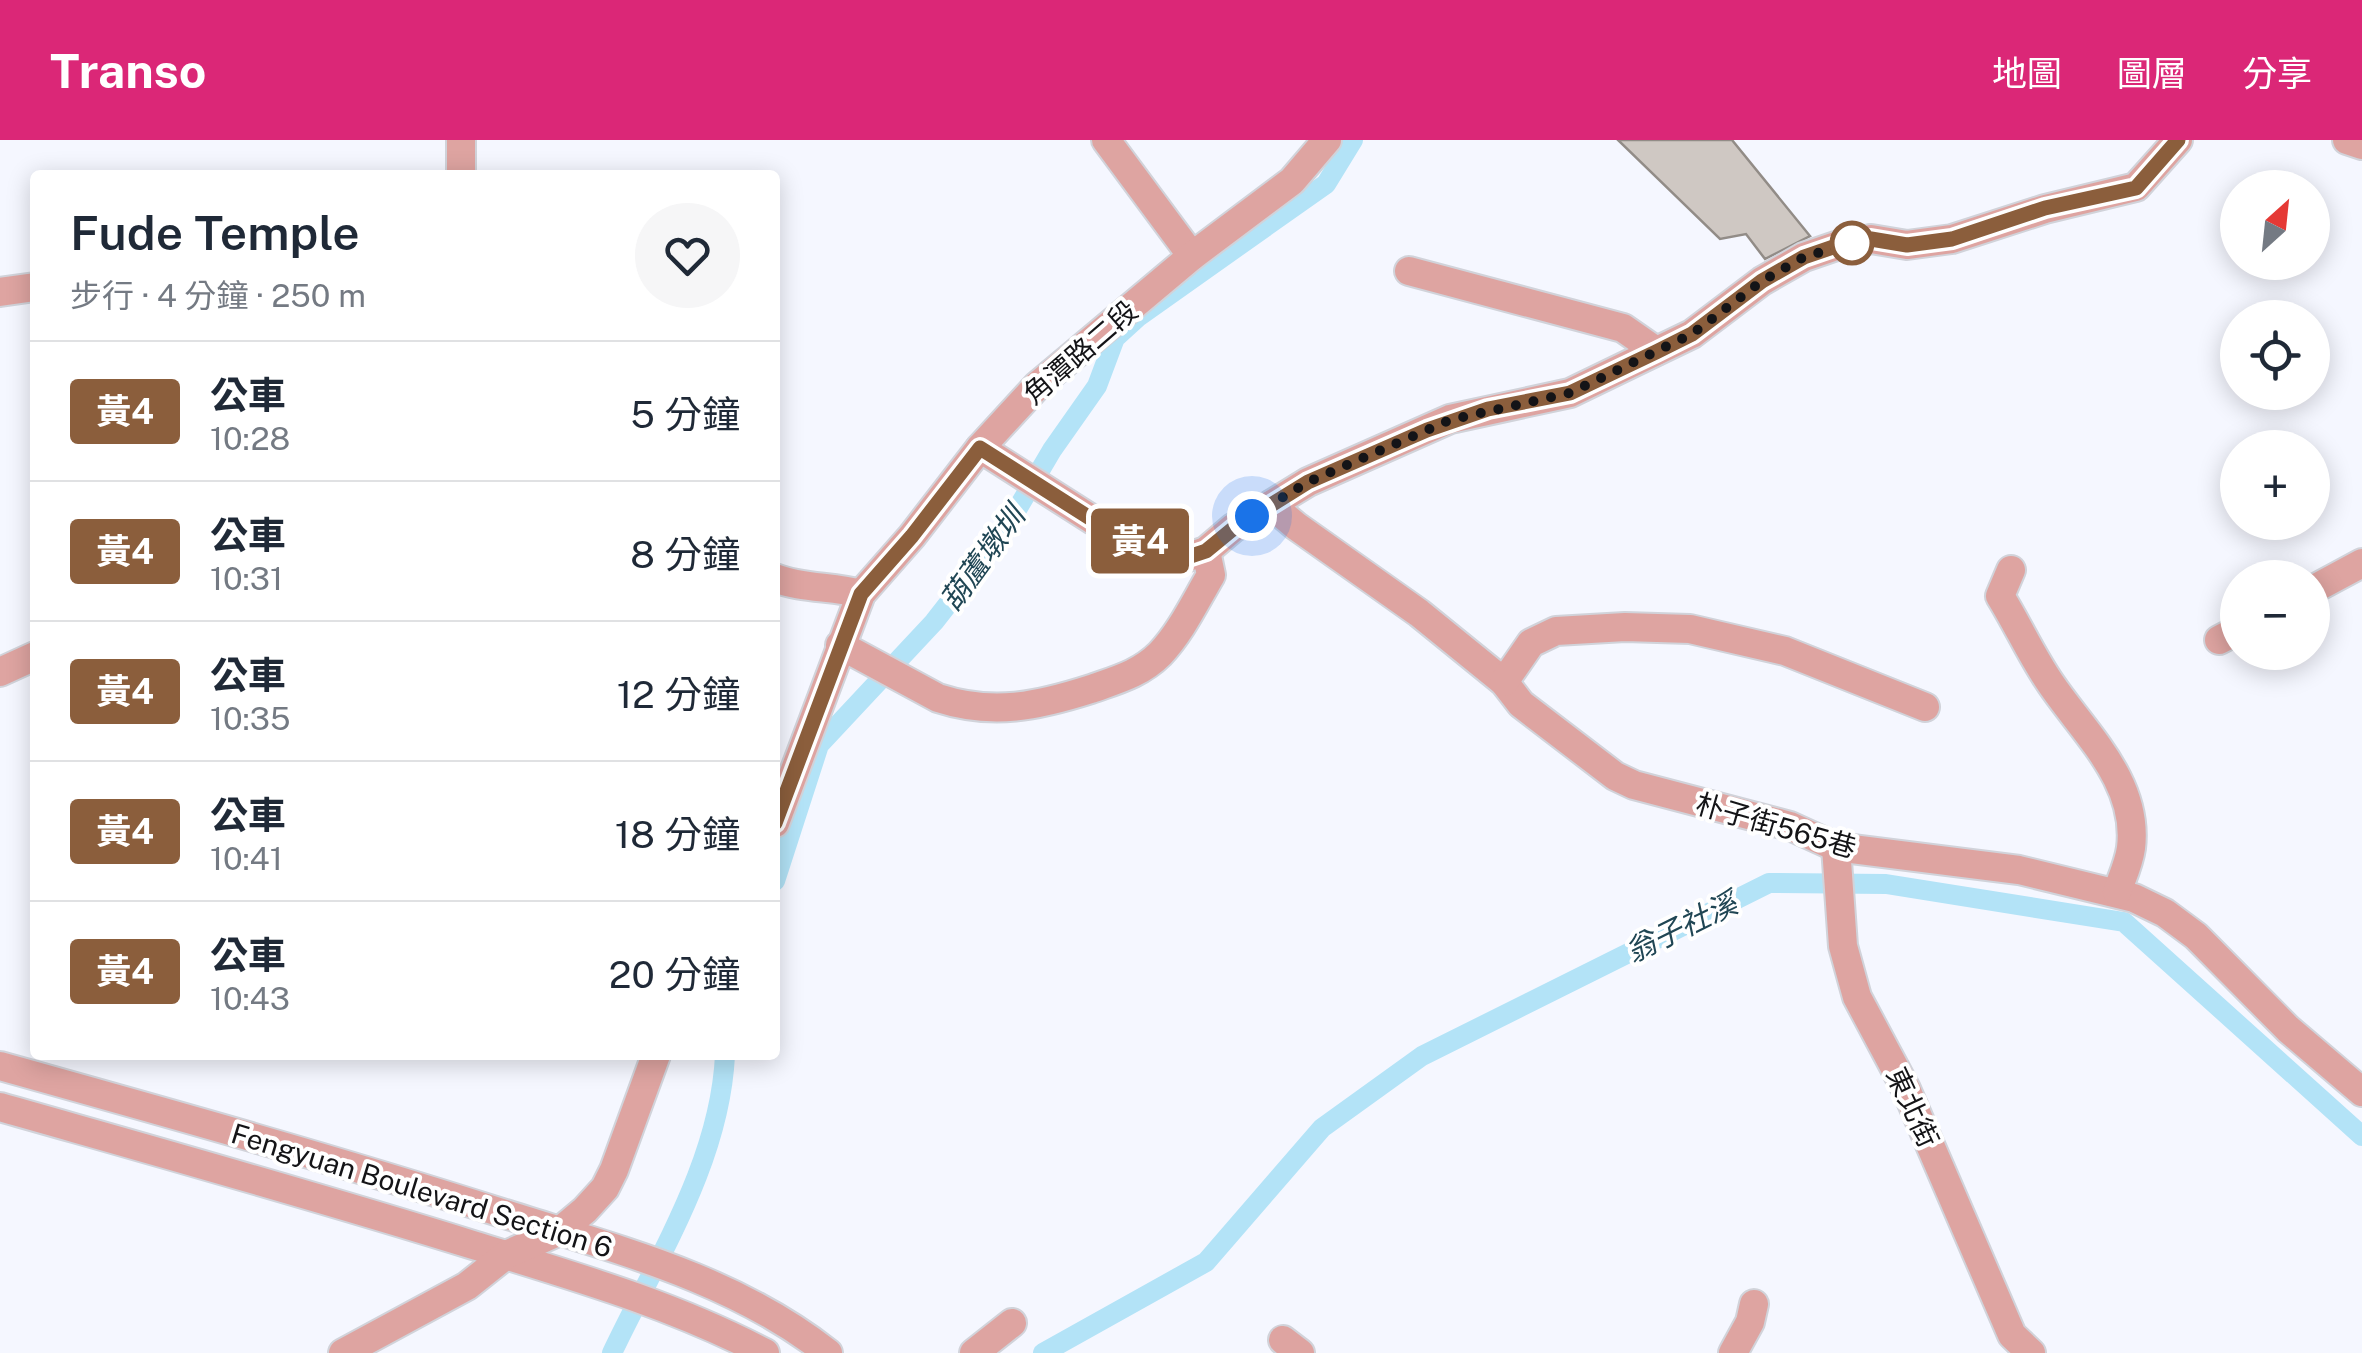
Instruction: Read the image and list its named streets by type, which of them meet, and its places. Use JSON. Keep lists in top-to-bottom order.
{
  "streets": {
    "street": [
      "角潭路二段",
      "朴子街565巷",
      "東北街",
      "Fengyuan Boulevard Section 6"
    ]
  },
  "crossings": [
    ["朴子街565巷", "東北街"]
  ],
  "water": ["葫蘆墩圳", "翁子社溪"],
  "lines": ["bus line 黃4"],
  "north": "top right",
  "page": {
    "header": "Transo",
    "nav": ["地圖", "圖層", "分享"],
    "on_map": "黃4",
    "map_buttons": ["+", "−"],
    "heading": ["Fude Temple", "步行 · 4 分鐘 · 250 m"],
    "list": [
      {
        "mark": "黃4",
        "name": "公車",
        "note": "10:28",
        "value": "5 分鐘"
      },
      {
        "mark": "黃4",
        "name": "公車",
        "note": "10:31",
        "value": "8 分鐘"
      },
      {
        "mark": "黃4",
        "name": "公車",
        "note": "10:35",
        "value": "12 分鐘"
      },
      {
        "mark": "黃4",
        "name": "公車",
        "note": "10:41",
        "value": "18 分鐘"
      },
      {
        "mark": "黃4",
        "name": "公車",
        "note": "10:43",
        "value": "20 分鐘"
      }
    ]
  }
}
